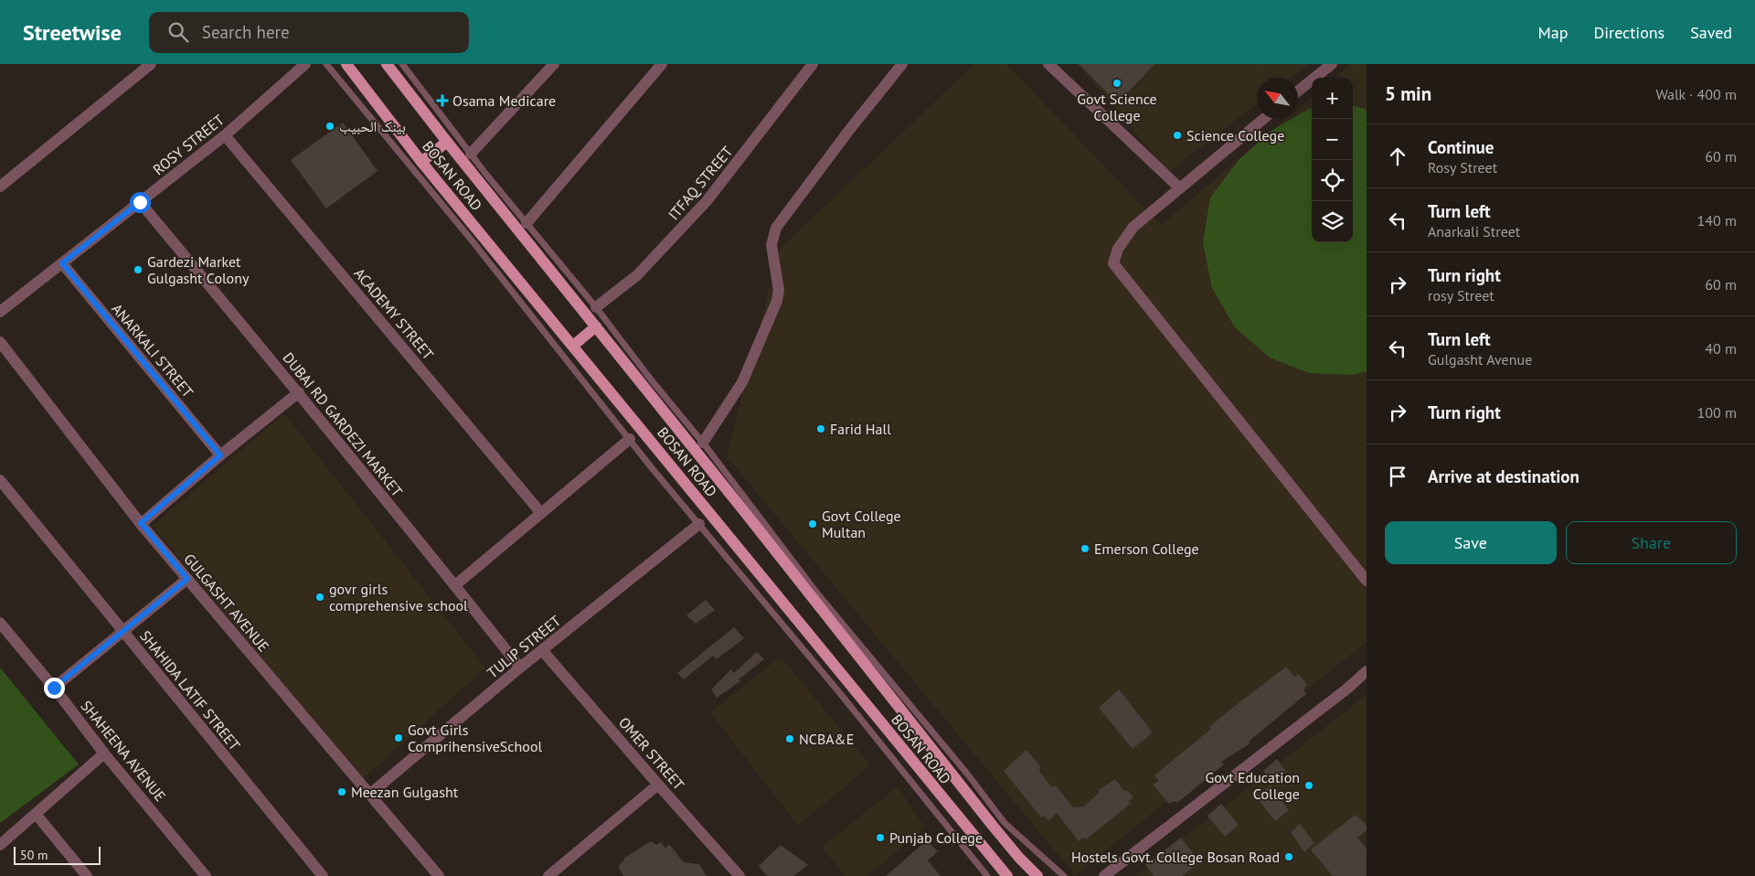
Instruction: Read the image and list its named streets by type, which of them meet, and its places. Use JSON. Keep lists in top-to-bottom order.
{
  "streets": {
    "main road": ["BOSAN ROAD"],
    "street": [
      "ROSY STREET",
      "ITFAQ STREET",
      "ACADEMY STREET",
      "ANARKALI STREET",
      "DUBAI RD GARDEZI MARKET",
      "GULGASHT AVENUE",
      "TULIP STREET",
      "SHAHIDA LATIF STREET",
      "SHAHEENA AVENUE",
      "OMER STREET"
    ]
  },
  "crossings": [
    ["ROSY STREET", "ACADEMY STREET"],
    ["ROSY STREET", "ANARKALI STREET"],
    ["ROSY STREET", "DUBAI RD GARDEZI MARKET"],
    ["DUBAI RD GARDEZI MARKET", "TULIP STREET"],
    ["GULGASHT AVENUE", "TULIP STREET"],
    ["TULIP STREET", "OMER STREET"]
  ],
  "places": {
    "other": [
      "Govt Science College",
      "بينک الحبيب",
      "Science College",
      "Gardezi Market Gulgasht Colony",
      "Farid Hall",
      "Govt College Multan",
      "Emerson College",
      "govr girls comprehensive school",
      "Govt Girls ComprihensiveSchool",
      "NCBA&E",
      "Govt Education College",
      "Meezan Gulgasht",
      "Punjab College",
      "Hostels Govt. College Bosan Road"
    ],
    "health": ["Osama Medicare"]
  },
  "scale_bar": "50 m",
  "north": "top left",
  "page": {
    "header": "Streetwise",
    "search": "Search here",
    "nav": ["Map", "Directions", "Saved"],
    "heading": ["5 min", "Walk · 400 m"],
    "map_buttons": ["+", "−"],
    "list": [
      ["Continue", "Rosy Street", "60 m"],
      ["Turn left", "Anarkali Street", "140 m"],
      ["Turn right", "rosy Street", "60 m"],
      ["Turn left", "Gulgasht Avenue", "40 m"],
      ["Turn right", "100 m"],
      "Arrive at destination"
    ],
    "buttons": ["Save", "Share"],
    "scale": "50 m"
  }
}
